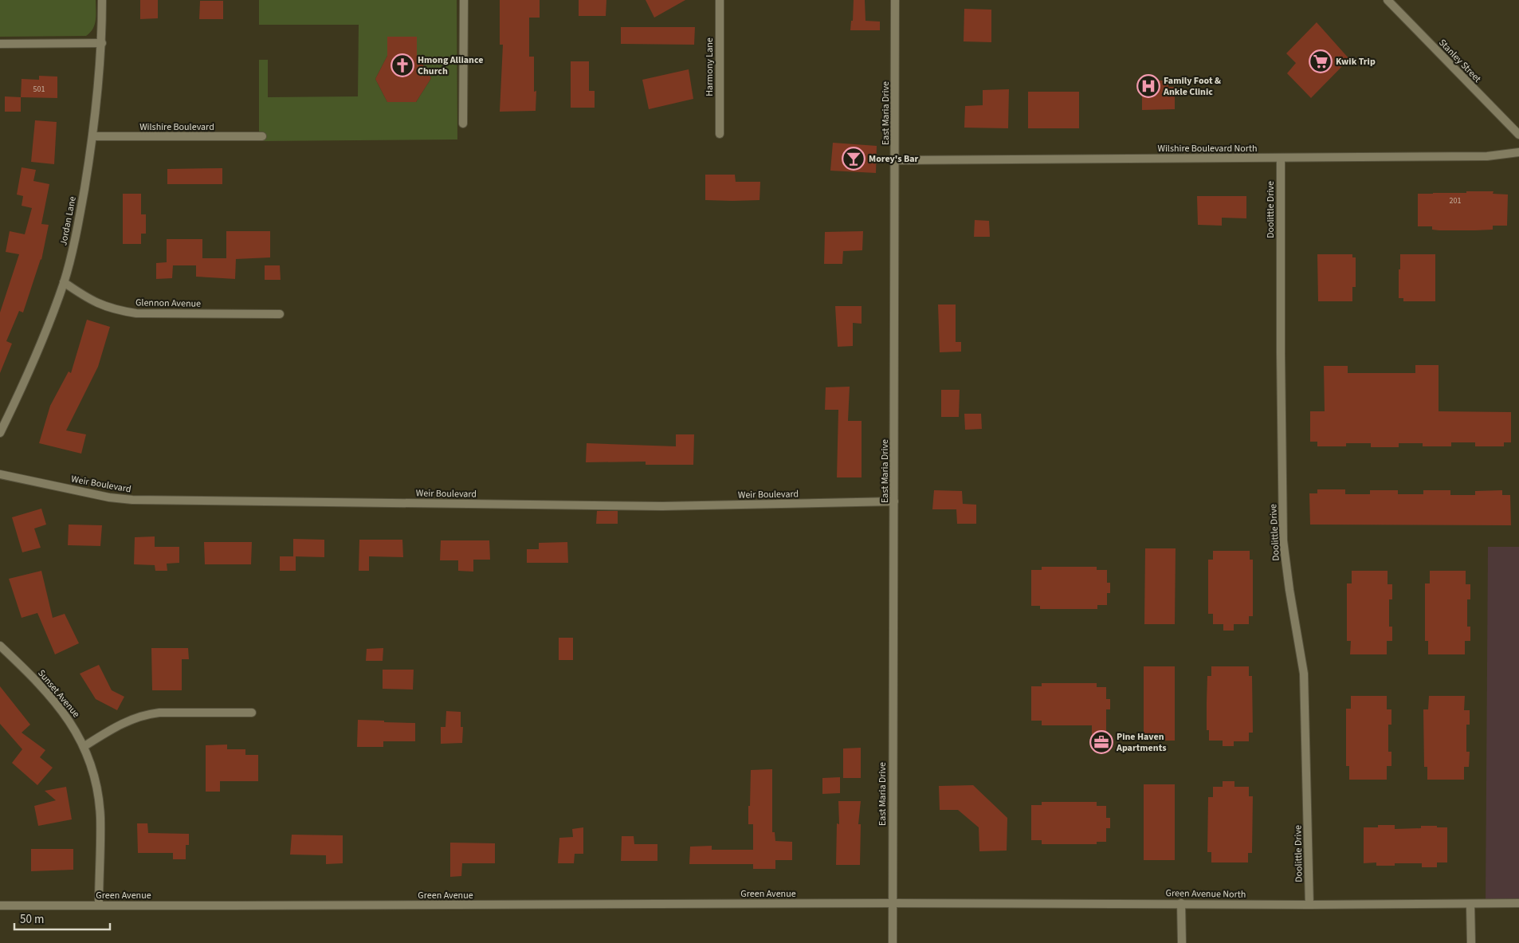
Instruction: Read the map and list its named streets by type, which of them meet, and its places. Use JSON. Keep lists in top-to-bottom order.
{
  "streets": {
    "street": [
      "Stanley Street",
      "Harmony Lane",
      "East Maria Drive",
      "Wilshire Boulevard",
      "Wilshire Boulevard North",
      "Doolittle Drive",
      "Jordan Lane",
      "Glennon Avenue",
      "Weir Boulevard",
      "Sunset Avenue",
      "Green Avenue",
      "Green Avenue North"
    ]
  },
  "crossings": [
    ["East Maria Drive", "Wilshire Boulevard North"],
    ["East Maria Drive", "Weir Boulevard"],
    ["East Maria Drive", "Green Avenue"],
    ["East Maria Drive", "Green Avenue North"],
    ["Wilshire Boulevard", "Jordan Lane"],
    ["Wilshire Boulevard North", "Doolittle Drive"],
    ["Doolittle Drive", "Green Avenue North"],
    ["Jordan Lane", "Glennon Avenue"],
    ["Sunset Avenue", "Green Avenue"],
    ["Green Avenue", "Green Avenue North"]
  ],
  "places": {
    "supermarket": ["Kwik Trip"],
    "church": ["Hmong Alliance Church"],
    "hospital": ["Family Foot & Ankle Clinic"],
    "bar": ["Morey's Bar"],
    "office": ["Pine Haven Apartments"]
  },
  "house_numbers": ["501", "201"],
  "scale_bar": "50 m"
}
